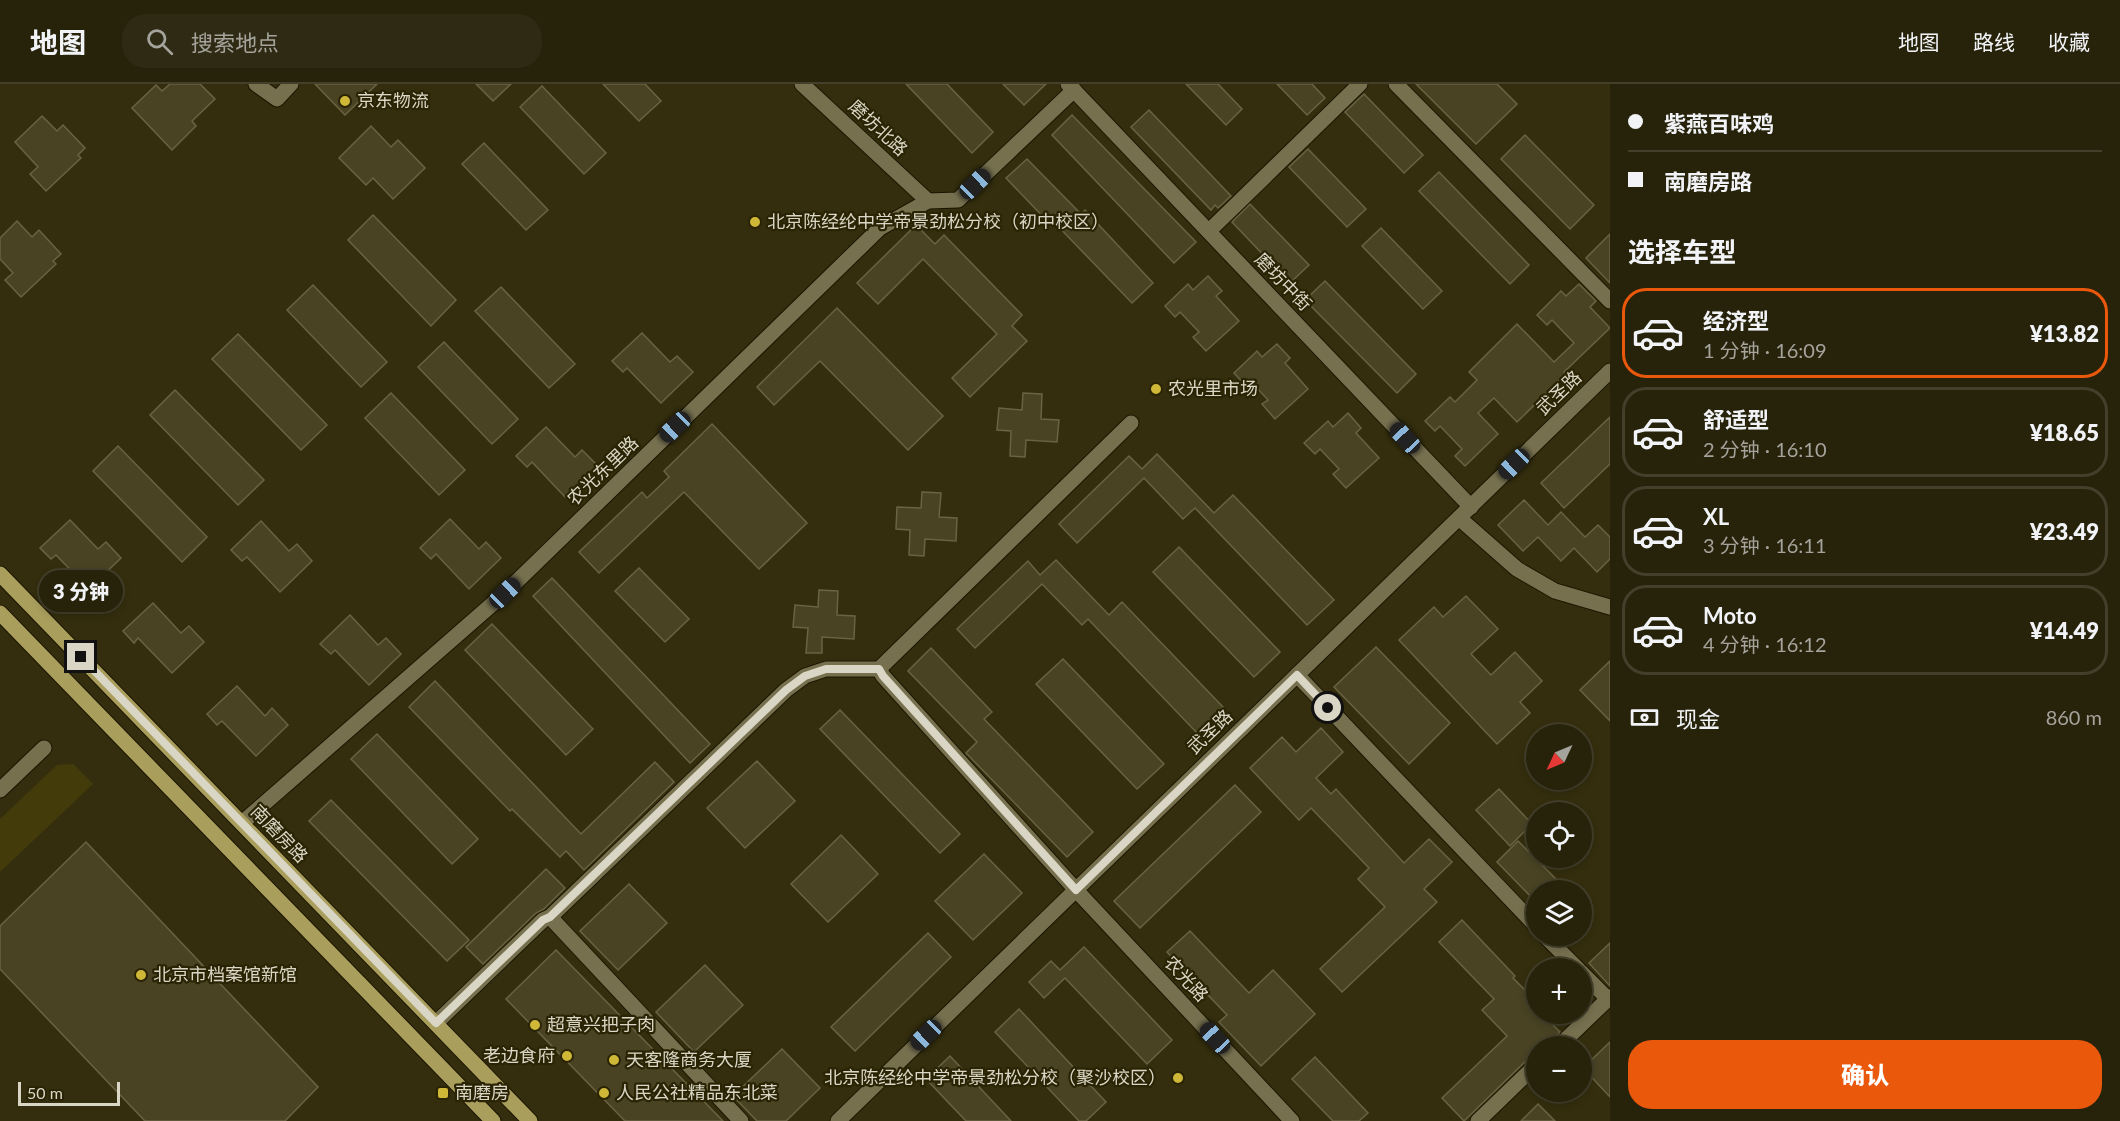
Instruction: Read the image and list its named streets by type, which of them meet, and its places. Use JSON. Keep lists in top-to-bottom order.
{
  "streets": {
    "main road": ["南磨房路"],
    "street": [
      "磨坊北路",
      "磨坊中街",
      "武圣路",
      "农光东里路",
      "农光路"
    ]
  },
  "crossings": [
    ["磨坊北路", "农光东里路"],
    ["磨坊中街", "武圣路"],
    ["磨坊中街", "农光东里路"],
    ["武圣路", "农光路"],
    ["农光东里路", "南磨房路"]
  ],
  "places": {
    "other": [
      "京东物流",
      "北京陈经纶中学帝景劲松分校（初中校区）",
      "农光里市场",
      "北京市档案馆新馆",
      "超意兴把子肉",
      "老边食府",
      "天客隆商务大厦",
      "北京陈经纶中学帝景劲松分校（聚沙校区）",
      "人民公社精品东北菜"
    ],
    "transit": ["南磨房"]
  },
  "scale_bar": "50 m",
  "north": "bottom left",
  "page": {
    "header": "地图",
    "search": "搜索地点",
    "nav": ["地图", "路线", "收藏"],
    "banner": ["紫燕百味鸡", "南磨房路"],
    "heading": "选择车型",
    "list": [
      {
        "name": "经济型",
        "note": "1 分钟 · 16:09",
        "value": "¥13.82"
      },
      {
        "name": "舒适型",
        "note": "2 分钟 · 16:10",
        "value": "¥18.65"
      },
      {
        "name": "XL",
        "note": "3 分钟 · 16:11",
        "value": "¥23.49"
      },
      {
        "name": "Moto",
        "note": "4 分钟 · 16:12",
        "value": "¥14.49"
      }
    ],
    "bubble": "3 分钟",
    "pay": ["现金", "860 m"],
    "map_buttons": ["+", "−"],
    "buttons": "确认",
    "scale": "50 m"
  }
}
